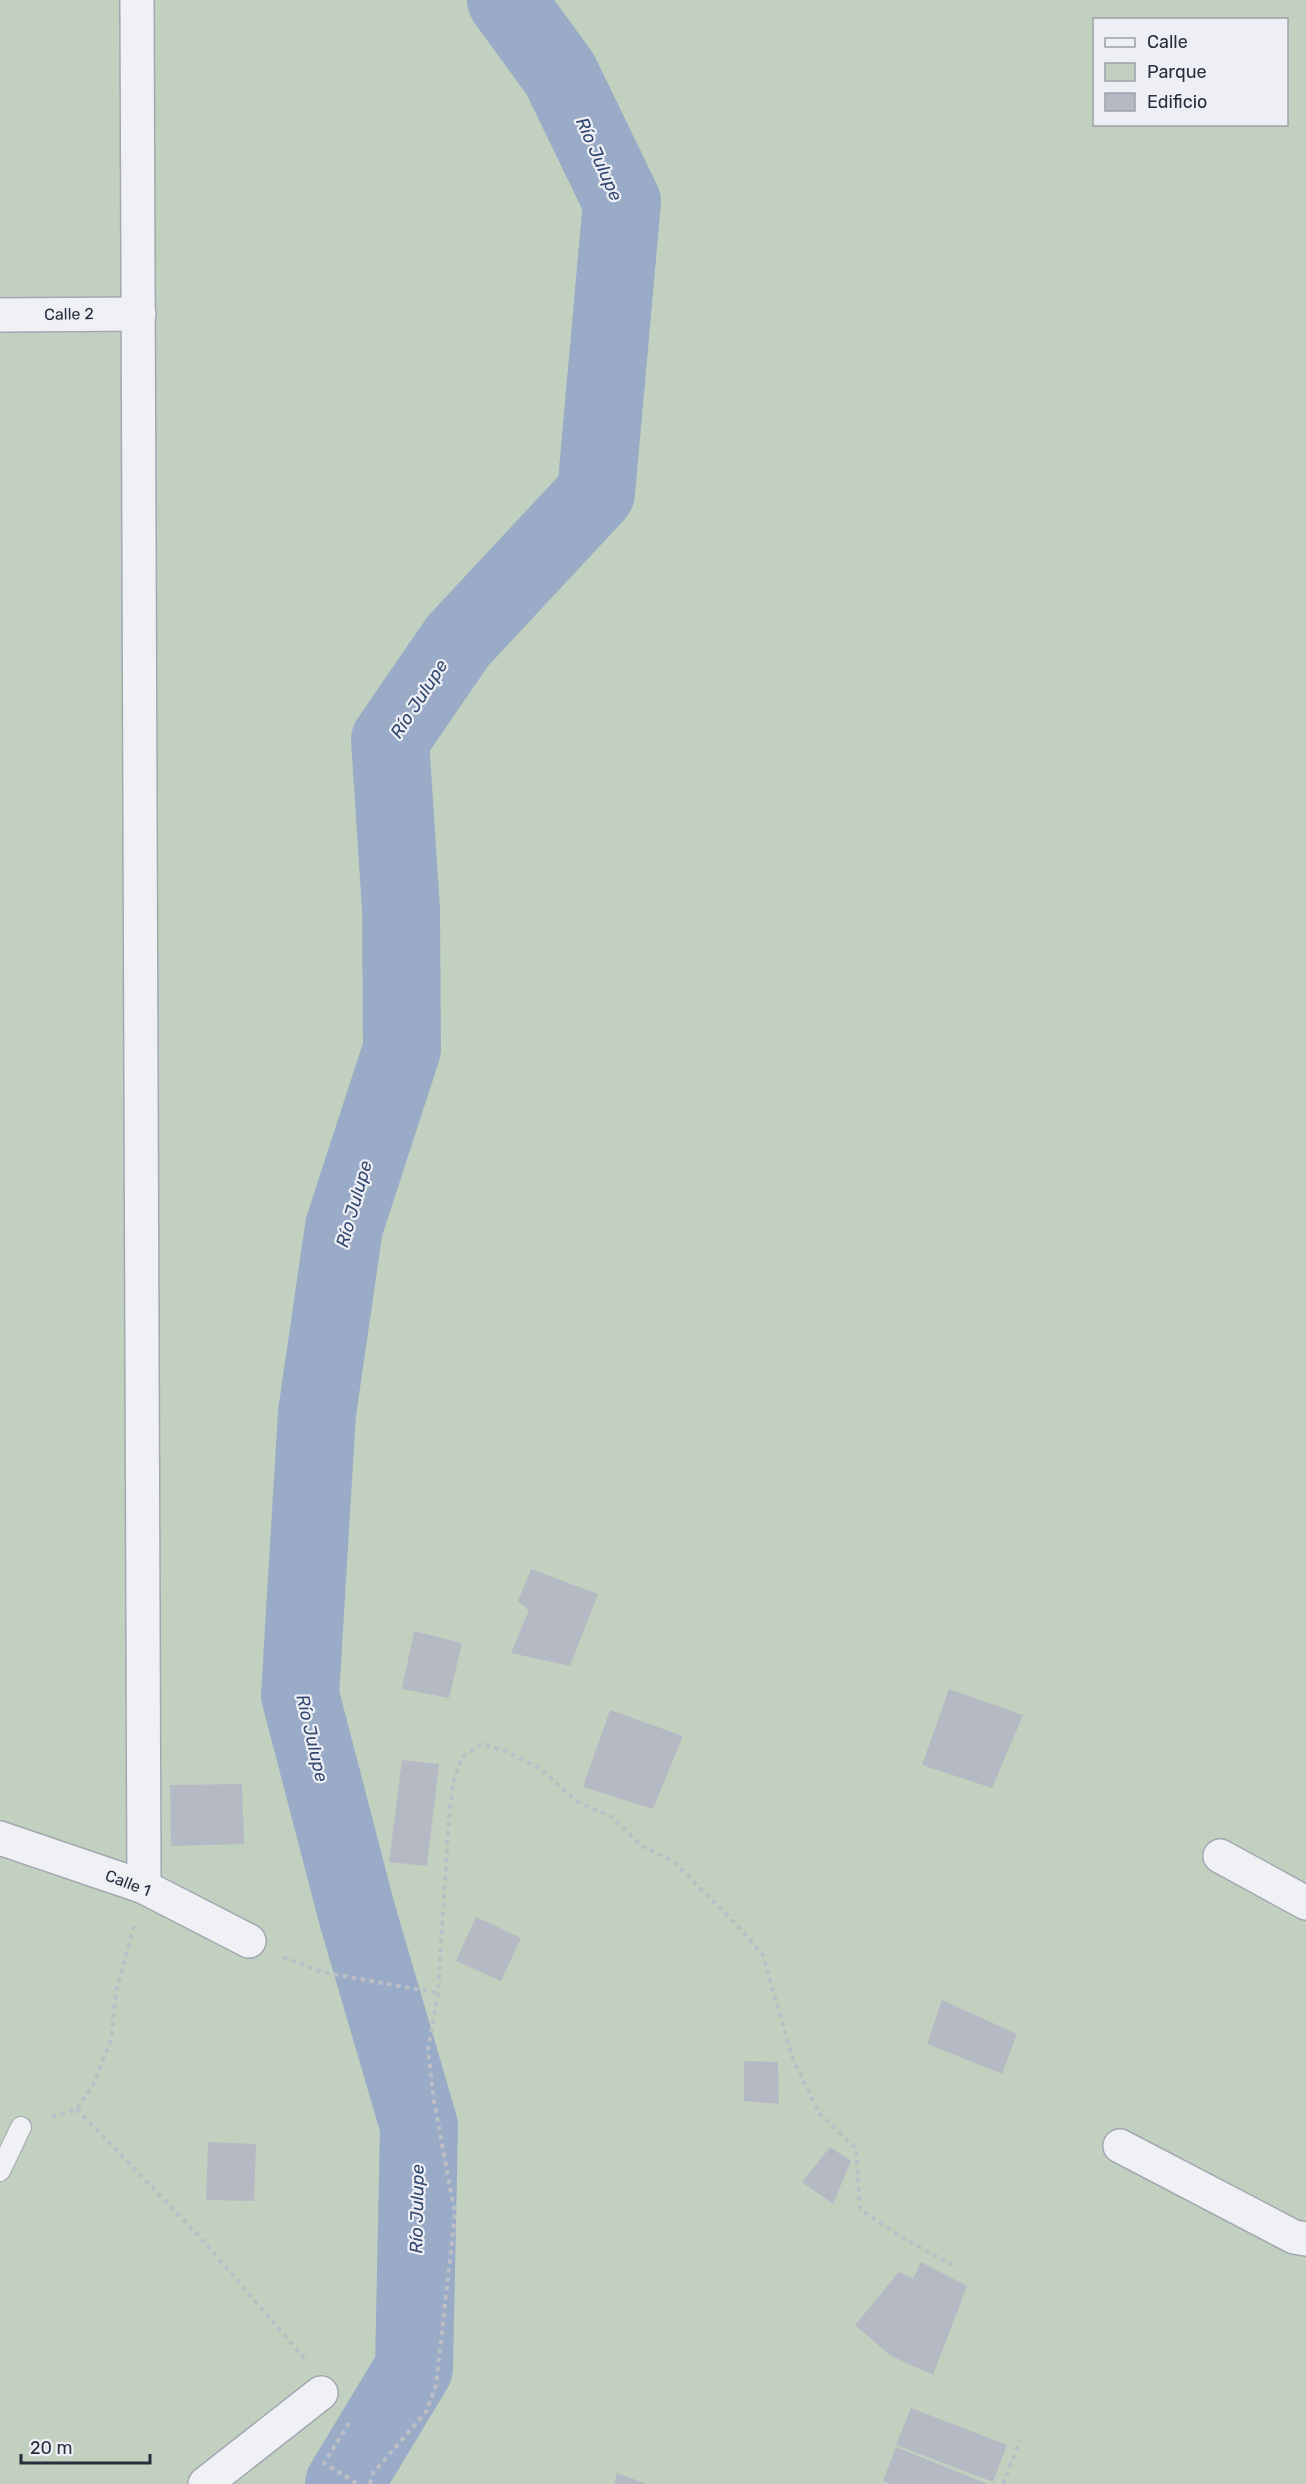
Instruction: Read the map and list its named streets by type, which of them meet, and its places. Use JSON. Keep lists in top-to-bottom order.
{
  "streets": {
    "street": ["Calle 2", "Calle 1"]
  },
  "water": ["Río Julupe"],
  "legend": ["Calle", "Parque", "Edificio"],
  "scale_bar": "20 m"
}
